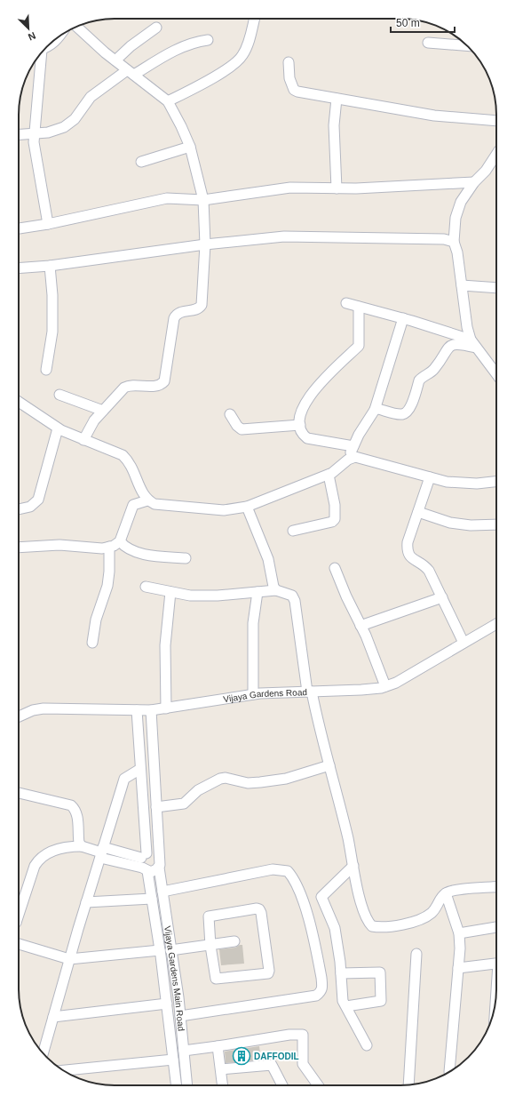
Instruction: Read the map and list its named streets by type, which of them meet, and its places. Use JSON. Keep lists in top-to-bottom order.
{
  "streets": {
    "street": ["Vijaya Gardens Road", "Vijaya Gardens Main Road"]
  },
  "crossings": [
    ["Vijaya Gardens Road", "Vijaya Gardens Main Road"]
  ],
  "places": {
    "building": ["DAFFODIL"]
  },
  "scale_bar": "50 m",
  "north": "bottom right"
}
